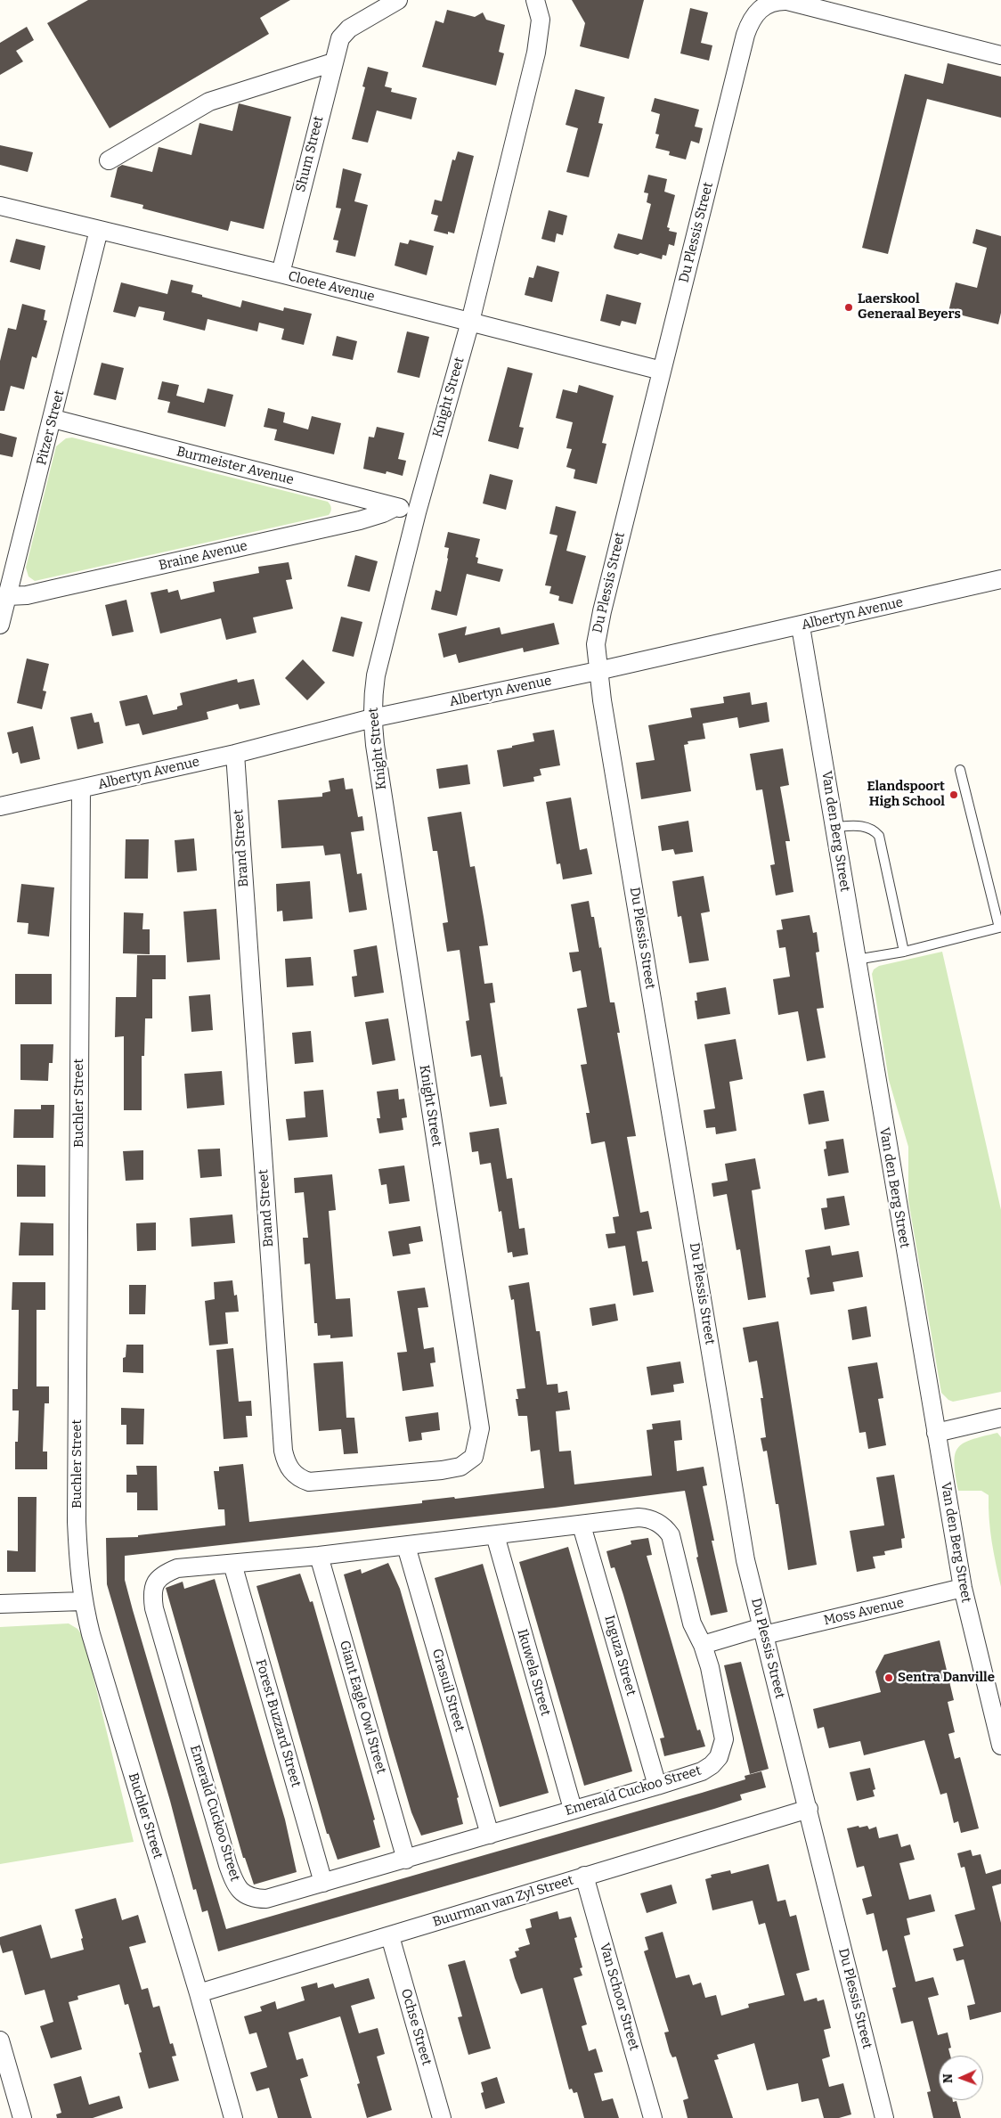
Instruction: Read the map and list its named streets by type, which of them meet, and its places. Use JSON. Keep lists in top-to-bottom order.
{
  "streets": {
    "street": [
      "Shum Street",
      "Du Plessis Street",
      "Cloete Avenue",
      "Knight Street",
      "Pitzer Street",
      "Burmeister Avenue",
      "Braine Avenue",
      "Albertyn Avenue",
      "Van den Berg Street",
      "Brand Street",
      "Buchler Street",
      "Moss Avenue",
      "Inguza Street",
      "Ikuwela Street",
      "Grasuil Street",
      "Giant Eagle Owl Street",
      "Forest Buzzard Street",
      "Emerald Cuckoo Street",
      "Buurman van Zyl Street",
      "Van Schoor Street",
      "Ochse Street"
    ]
  },
  "crossings": [
    ["Shum Street", "Cloete Avenue"],
    ["Du Plessis Street", "Cloete Avenue"],
    ["Du Plessis Street", "Albertyn Avenue"],
    ["Du Plessis Street", "Moss Avenue"],
    ["Du Plessis Street", "Buurman van Zyl Street"],
    ["Cloete Avenue", "Knight Street"],
    ["Cloete Avenue", "Pitzer Street"],
    ["Knight Street", "Burmeister Avenue"],
    ["Knight Street", "Albertyn Avenue"],
    ["Knight Street", "Brand Street"],
    ["Pitzer Street", "Burmeister Avenue"],
    ["Pitzer Street", "Braine Avenue"],
    ["Burmeister Avenue", "Braine Avenue"],
    ["Albertyn Avenue", "Van den Berg Street"],
    ["Albertyn Avenue", "Brand Street"],
    ["Albertyn Avenue", "Buchler Street"],
    ["Van den Berg Street", "Moss Avenue"],
    ["Buchler Street", "Buurman van Zyl Street"],
    ["Moss Avenue", "Emerald Cuckoo Street"],
    ["Inguza Street", "Emerald Cuckoo Street"],
    ["Ikuwela Street", "Emerald Cuckoo Street"],
    ["Grasuil Street", "Emerald Cuckoo Street"],
    ["Giant Eagle Owl Street", "Emerald Cuckoo Street"],
    ["Forest Buzzard Street", "Emerald Cuckoo Street"],
    ["Buurman van Zyl Street", "Van Schoor Street"],
    ["Buurman van Zyl Street", "Ochse Street"]
  ],
  "places": ["Laerskool Generaal Beyers", "Elandspoort High School", "Sentra Danville"],
  "north": "left"
}
